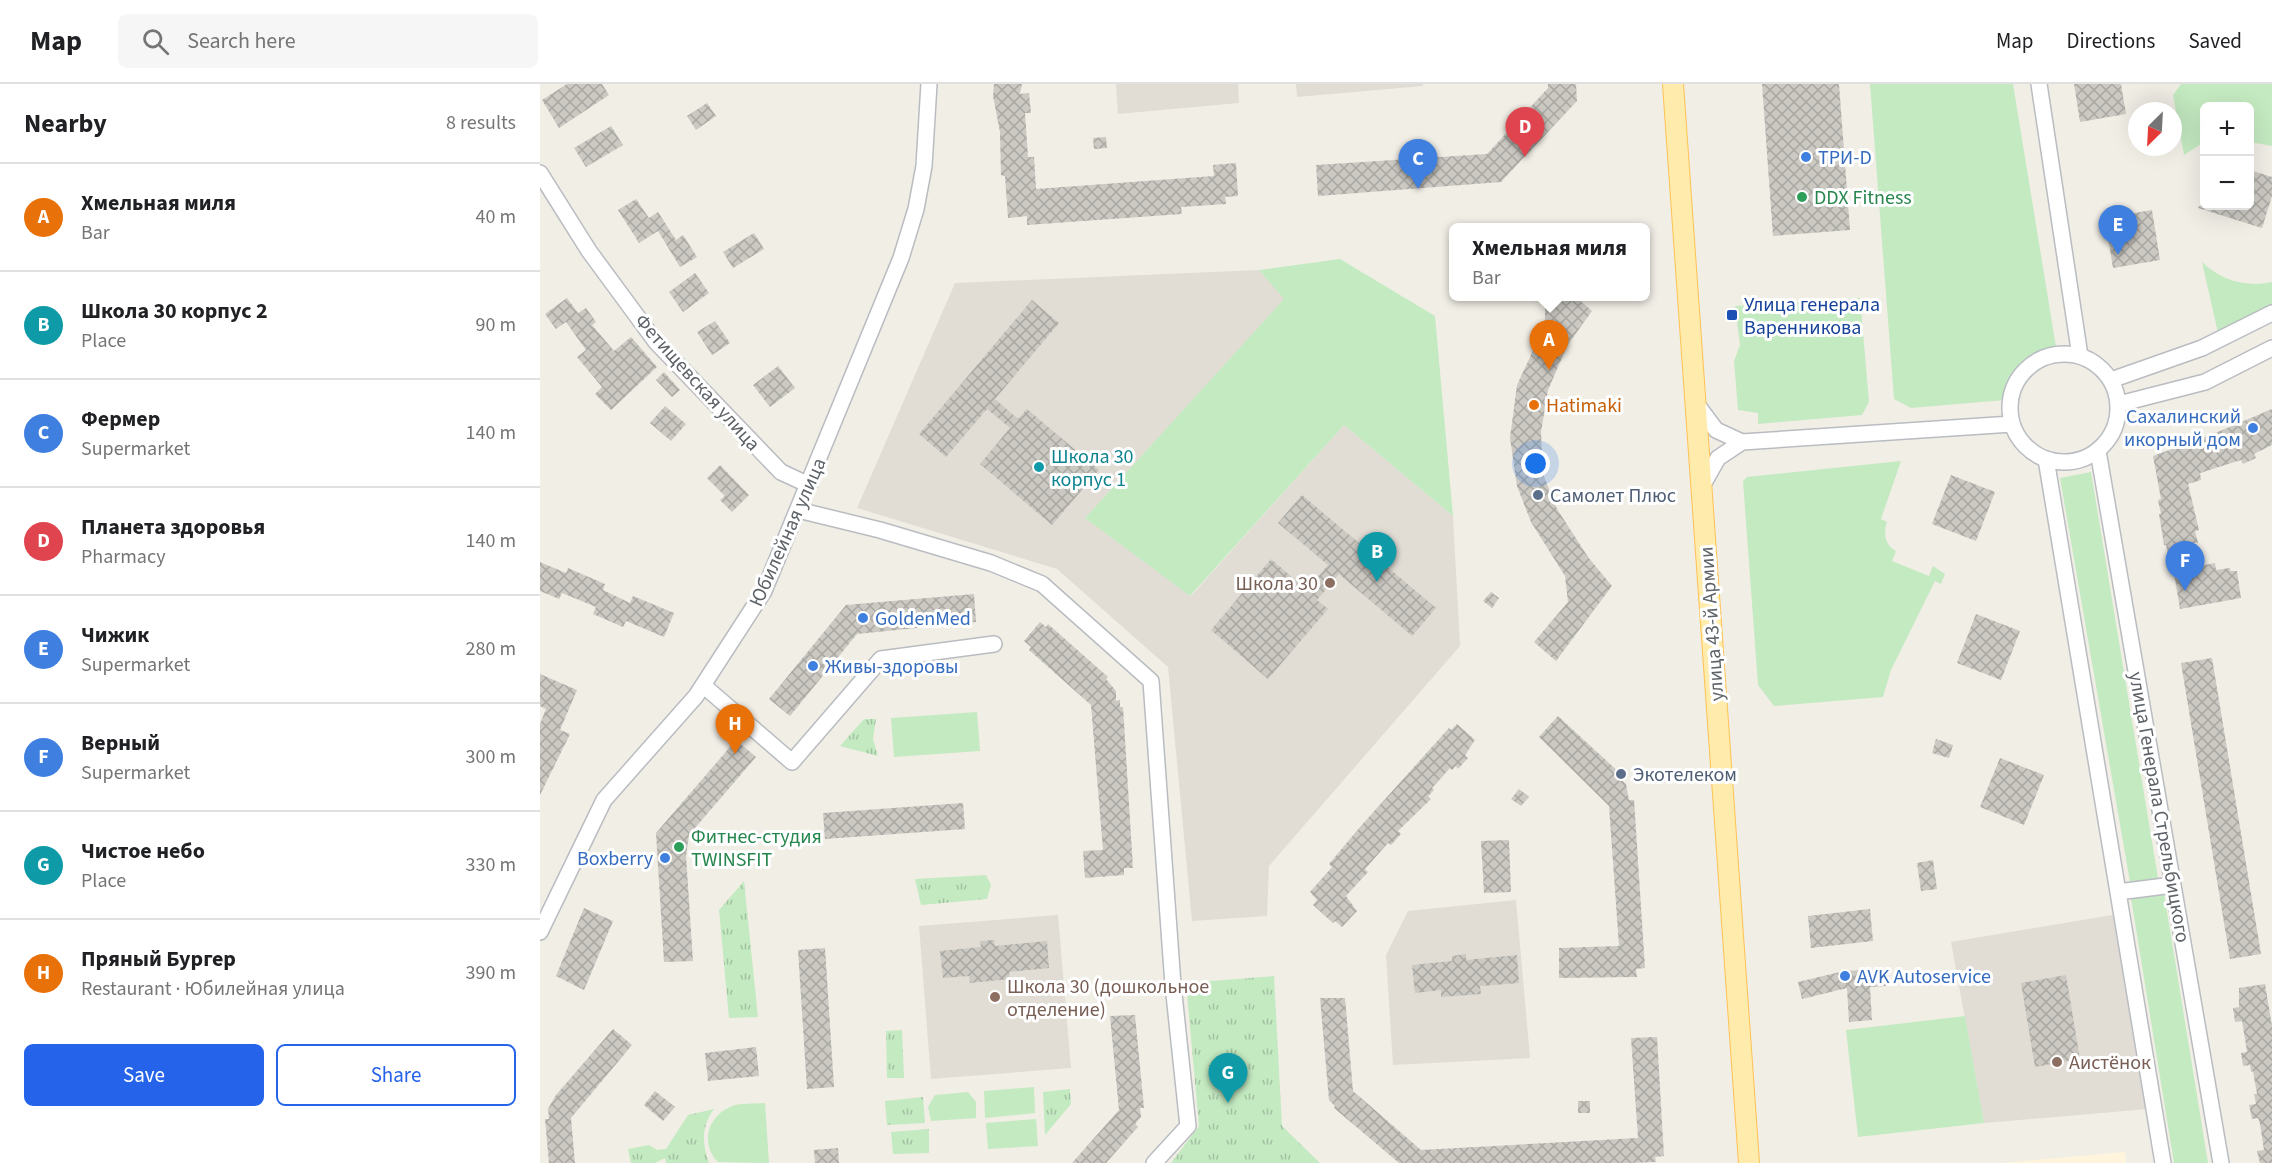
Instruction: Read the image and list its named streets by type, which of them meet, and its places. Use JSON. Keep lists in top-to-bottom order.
{
  "streets": {
    "main road": ["улица 43-й Армии"],
    "street": ["Фетищевская улица", "Юбилейная улица", "улица Генерала Стрельбицкого"]
  },
  "crossings": [
    ["Фетищевская улица", "Юбилейная улица"]
  ],
  "places": {
    "other": [
      "ТРИ-D",
      "DDX Fitness",
      "Hatimaki",
      "Сахалинский икорный дом",
      "Школа 30 корпус 1",
      "Самолет Плюс",
      "Школа 30",
      "GoldenMed",
      "Живы-здоровы",
      "Экотелеком",
      "Фитнес-студия TWINSFIT",
      "Boxberry",
      "AVK Autoservice",
      "Школа 30 (дошкольное отделение)",
      "Аистёнок"
    ],
    "transit": ["Улица генерала Варенникова"]
  },
  "north": "bottom left",
  "page": {
    "header": "Map",
    "search": "Search here",
    "nav": ["Map", "Directions", "Saved"],
    "heading": ["Nearby", "8 results"],
    "map_buttons": ["+", "−"],
    "pins": [
      "D",
      "C",
      "E",
      "A",
      "B",
      "F",
      "H",
      "G"
    ],
    "list": [
      {
        "mark": "A",
        "name": "Хмельная миля",
        "note": "Bar",
        "value": "40 m"
      },
      {
        "mark": "B",
        "name": "Школа 30 корпус 2",
        "note": "Place",
        "value": "90 m"
      },
      {
        "mark": "C",
        "name": "Фермер",
        "note": "Supermarket",
        "value": "140 m"
      },
      {
        "mark": "D",
        "name": "Планета здоровья",
        "note": "Pharmacy",
        "value": "140 m"
      },
      {
        "mark": "E",
        "name": "Чижик",
        "note": "Supermarket",
        "value": "280 m"
      },
      {
        "mark": "F",
        "name": "Верный",
        "note": "Supermarket",
        "value": "300 m"
      },
      {
        "mark": "G",
        "name": "Чистое небо",
        "note": "Place",
        "value": "330 m"
      },
      {
        "mark": "H",
        "name": "Пряный Бургер",
        "note": "Restaurant · Юбилейная улица",
        "value": "390 m"
      }
    ],
    "popup": ["Хмельная миля", "Bar"],
    "buttons": ["Save", "Share"]
  }
}
